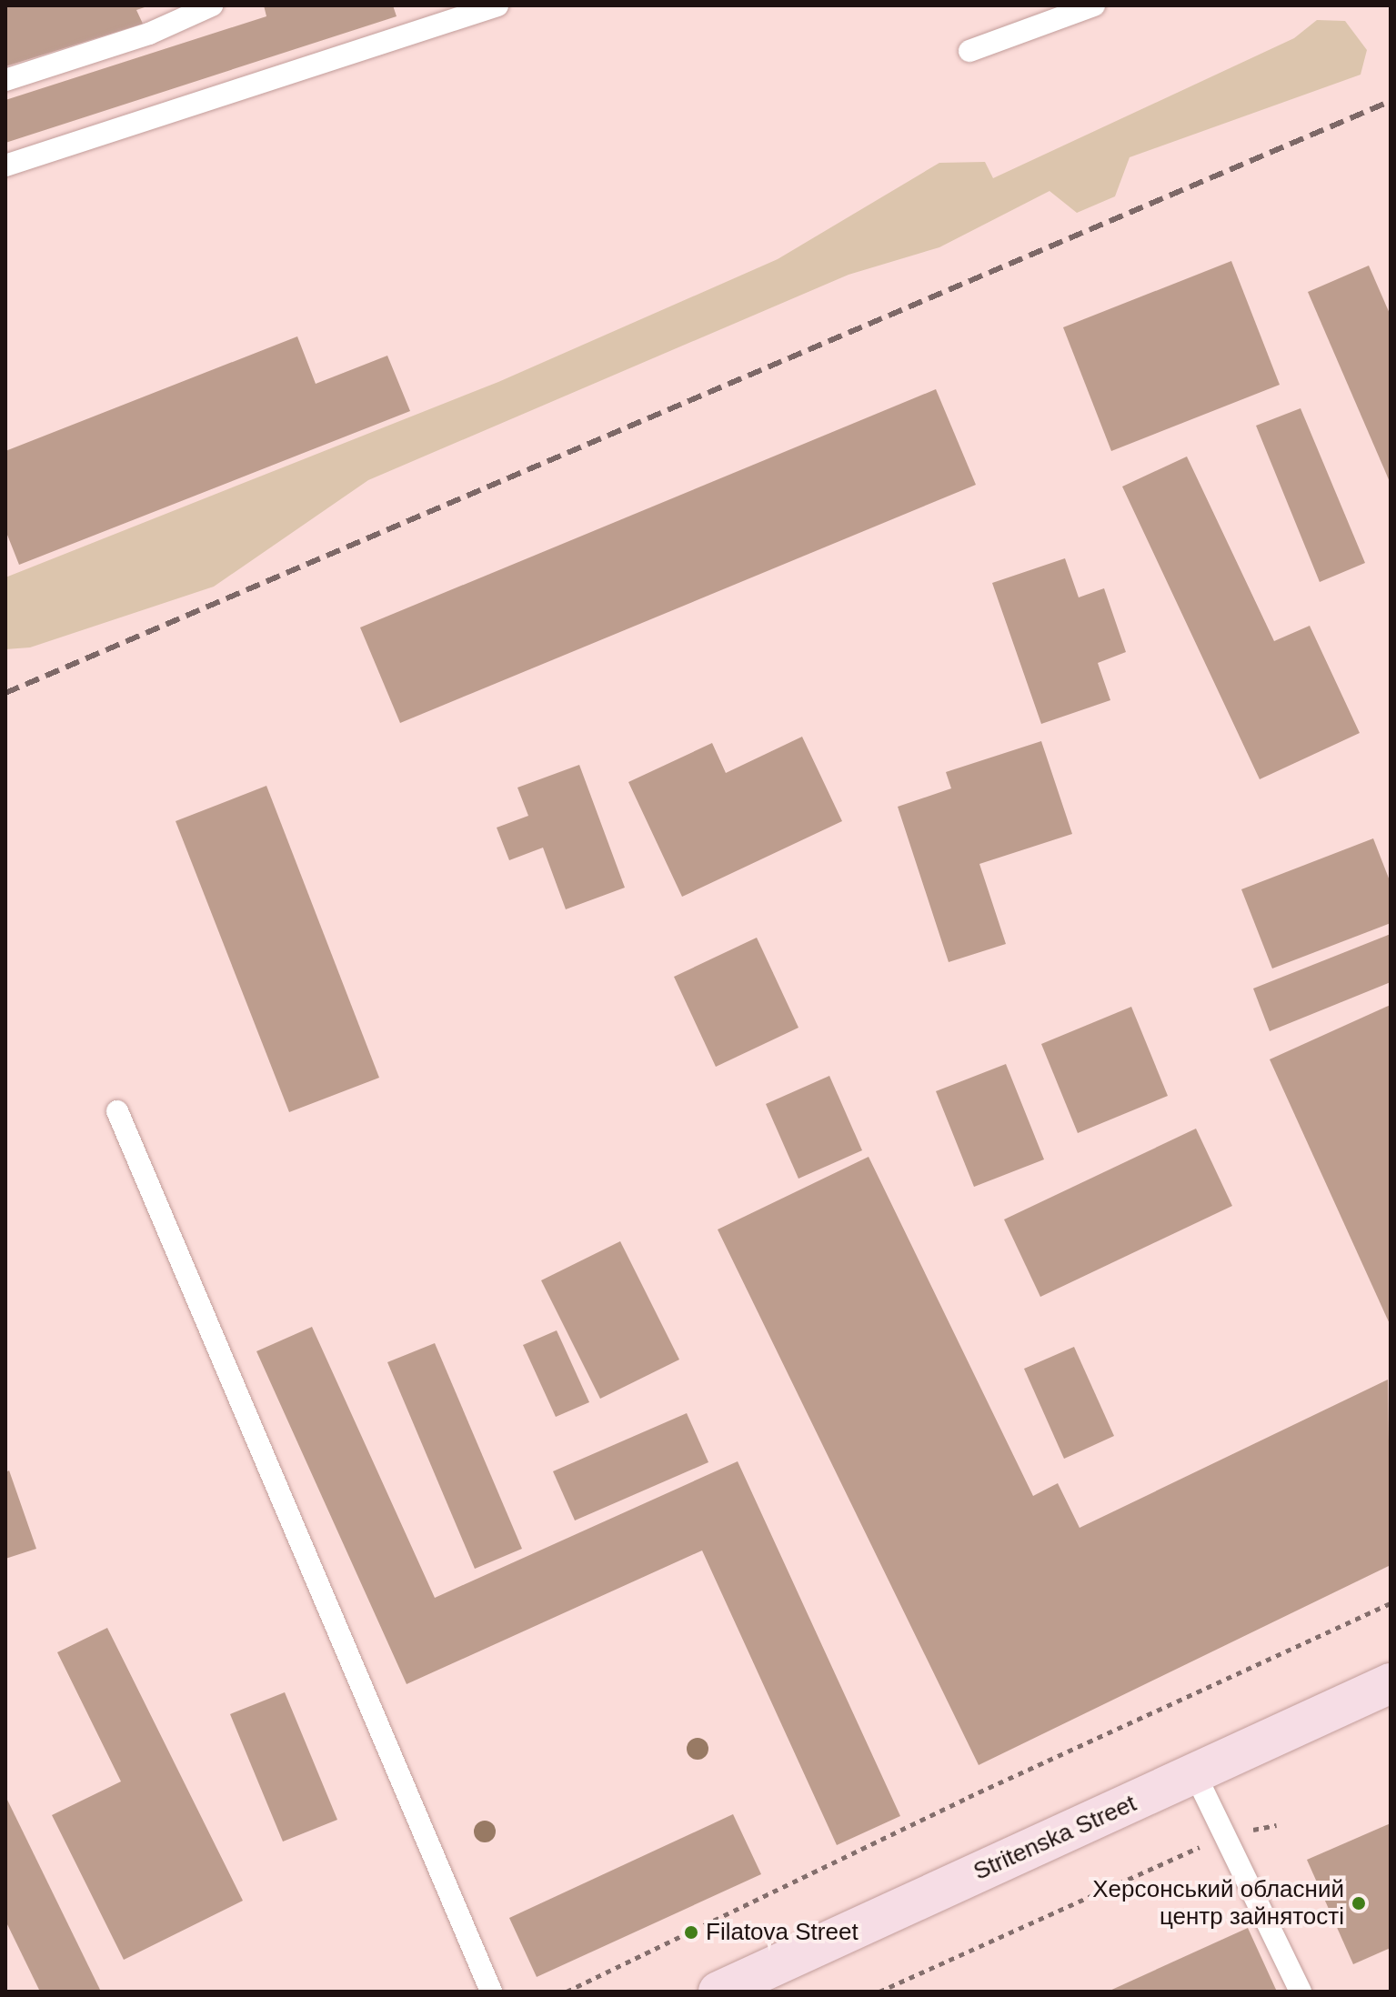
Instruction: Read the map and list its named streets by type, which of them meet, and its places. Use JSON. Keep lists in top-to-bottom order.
{
  "streets": {
    "main road": ["Stritenska Street"]
  },
  "places": ["Херсонський обласний центр зайнятості", "Filatova Street"]
}
